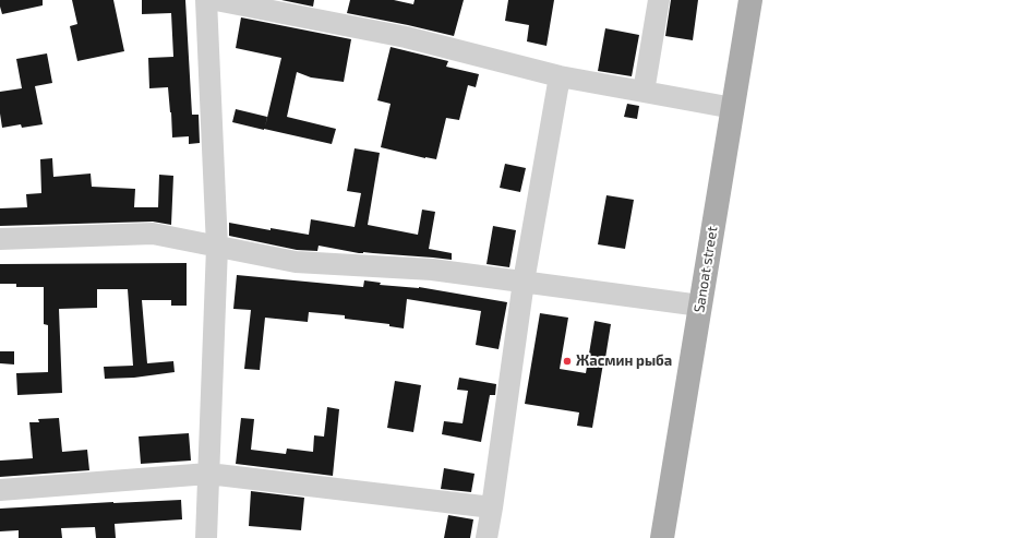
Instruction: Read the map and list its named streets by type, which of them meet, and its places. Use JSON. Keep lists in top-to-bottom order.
{
  "streets": {
    "main road": ["Sanoat street"]
  },
  "places": ["Жасмин рыба"]
}
